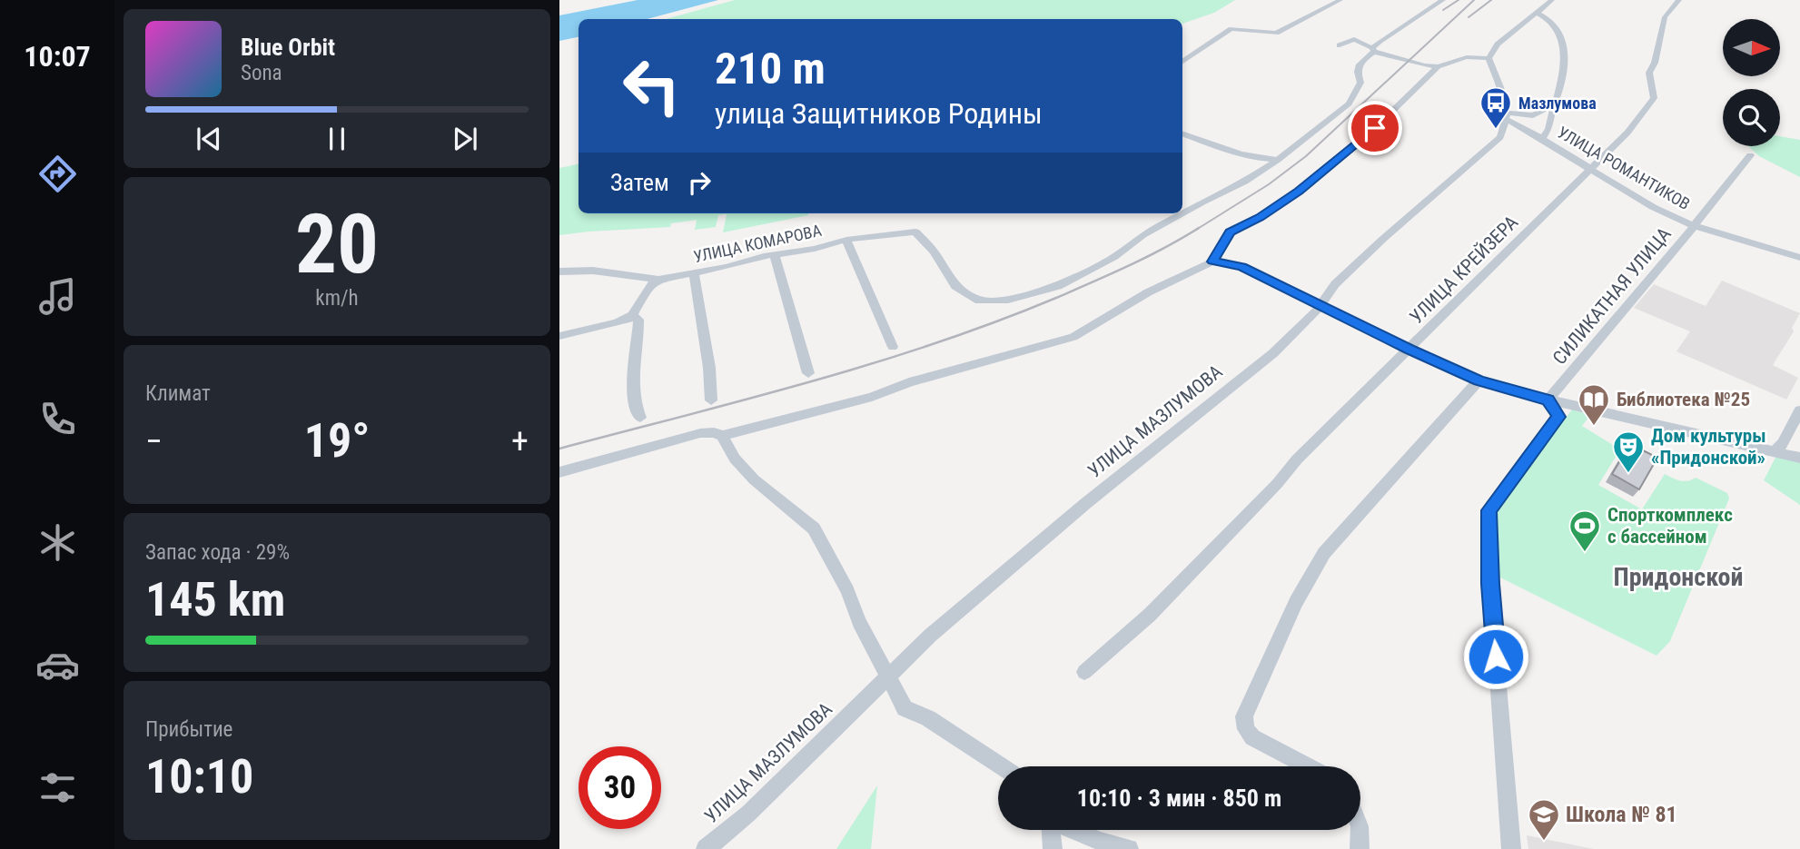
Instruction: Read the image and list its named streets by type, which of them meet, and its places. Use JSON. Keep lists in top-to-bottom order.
{
  "streets": {
    "street": [
      "УЛИЦА РОМАНТИКОВ",
      "УЛИЦА КОМАРОВА",
      "УЛИЦА КРЕЙЗЕРА",
      "СИЛИКАТНАЯ УЛИЦА",
      "УЛИЦА МАЗЛУМОВА"
    ]
  },
  "crossings": [
    ["УЛИЦА РОМАНТИКОВ", "УЛИЦА КРЕЙЗЕРА"],
    ["УЛИЦА РОМАНТИКОВ", "СИЛИКАТНАЯ УЛИЦА"],
    ["УЛИЦА РОМАНТИКОВ", "УЛИЦА МАЗЛУМОВА"]
  ],
  "districts": ["Придонской"],
  "places": {
    "bus stop": ["Мазлумова"],
    "library": ["Библиотека №25"],
    "theatre": ["Дом культуры «Придонской»"],
    "sports": ["Спорткомплекс с бассейном"],
    "school or university": ["Школа № 81"]
  },
  "north": "right",
  "page": {
    "tabs": "10:07",
    "turn": ["210 m", "улица Защитников Родины"],
    "song": ["Blue Orbit", "Sona"],
    "then": "Затем",
    "tile": [
      ["20", "km/h"],
      "Климат",
      ["Запас хода · 29%", "145 km"],
      ["Прибытие", "10:10"]
    ],
    "heat": ["−", "19°", "+"],
    "limit": "30",
    "trip": "10:10 · 3 мин · 850 m"
  }
}
